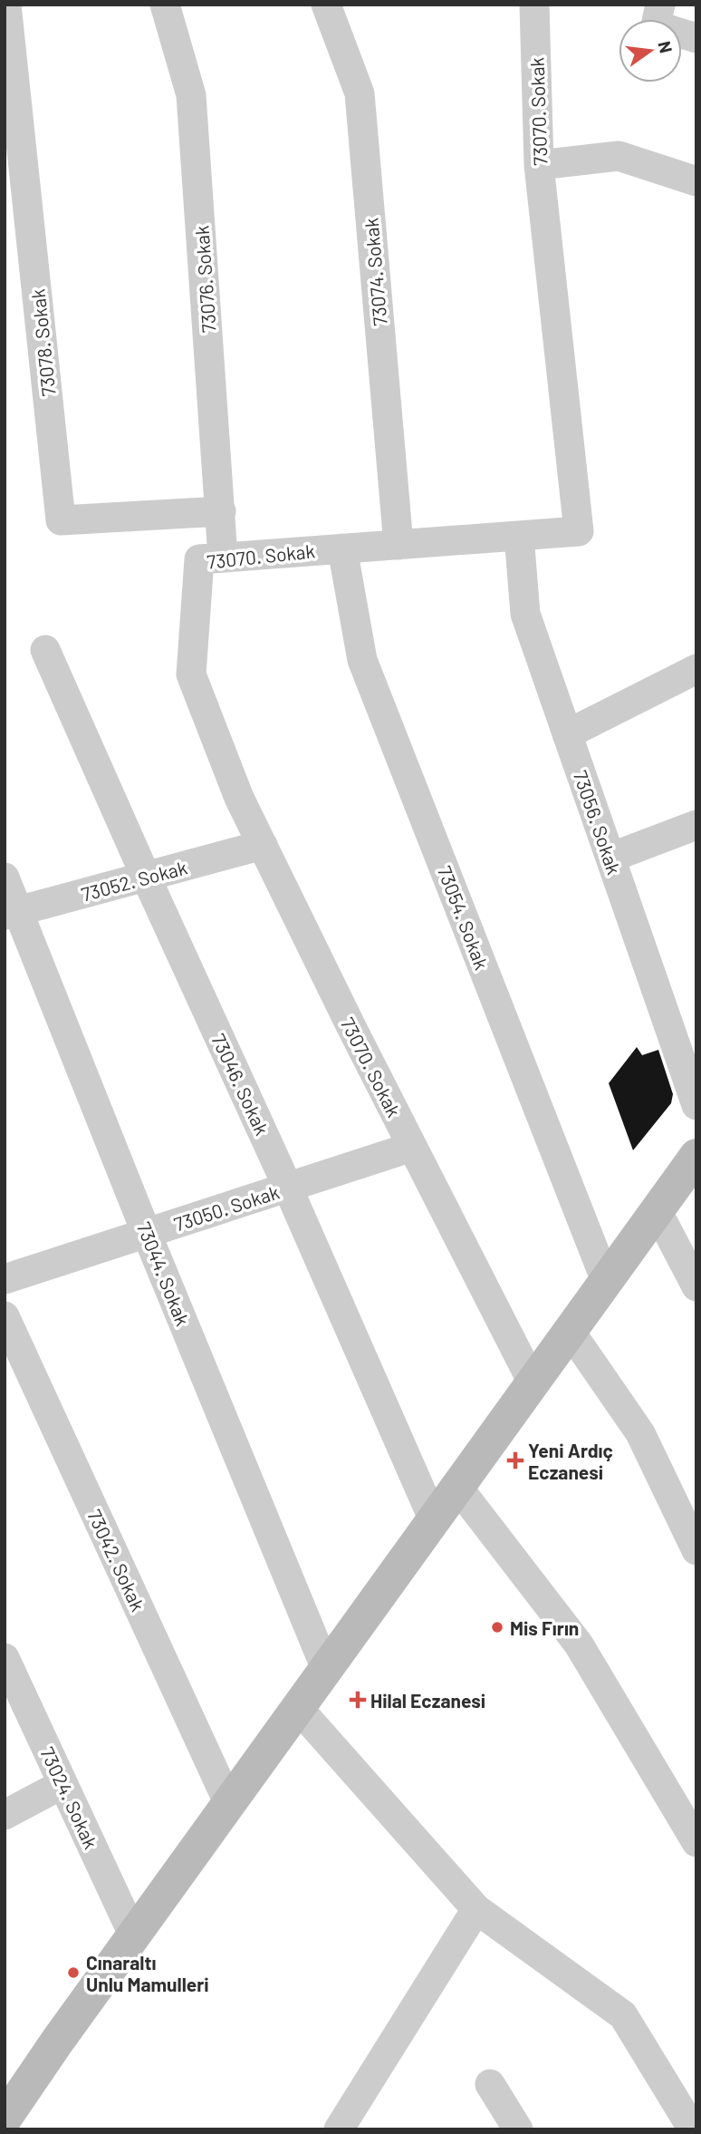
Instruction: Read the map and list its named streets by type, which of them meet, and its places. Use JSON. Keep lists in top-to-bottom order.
{
  "streets": {
    "street": [
      "73070. Sokak",
      "73074. Sokak",
      "73076. Sokak",
      "73078. Sokak",
      "73056. Sokak",
      "73052. Sokak",
      "73054. Sokak",
      "73046. Sokak",
      "73050. Sokak",
      "73044. Sokak",
      "73042. Sokak",
      "73024. Sokak"
    ]
  },
  "crossings": [
    ["73070. Sokak", "73074. Sokak"],
    ["73070. Sokak", "73076. Sokak"],
    ["73070. Sokak", "73056. Sokak"],
    ["73070. Sokak", "73052. Sokak"],
    ["73070. Sokak", "73054. Sokak"],
    ["73070. Sokak", "73050. Sokak"],
    ["73076. Sokak", "73078. Sokak"],
    ["73052. Sokak", "73046. Sokak"],
    ["73052. Sokak", "73044. Sokak"],
    ["73046. Sokak", "73050. Sokak"],
    ["73050. Sokak", "73044. Sokak"]
  ],
  "places": {
    "health": ["Yeni Ardıç Eczanesi", "Hilal Eczanesi"],
    "other": ["Mis Fırın", "Cınaraltı Unlu Mamulleri"]
  },
  "north": "right"
}
